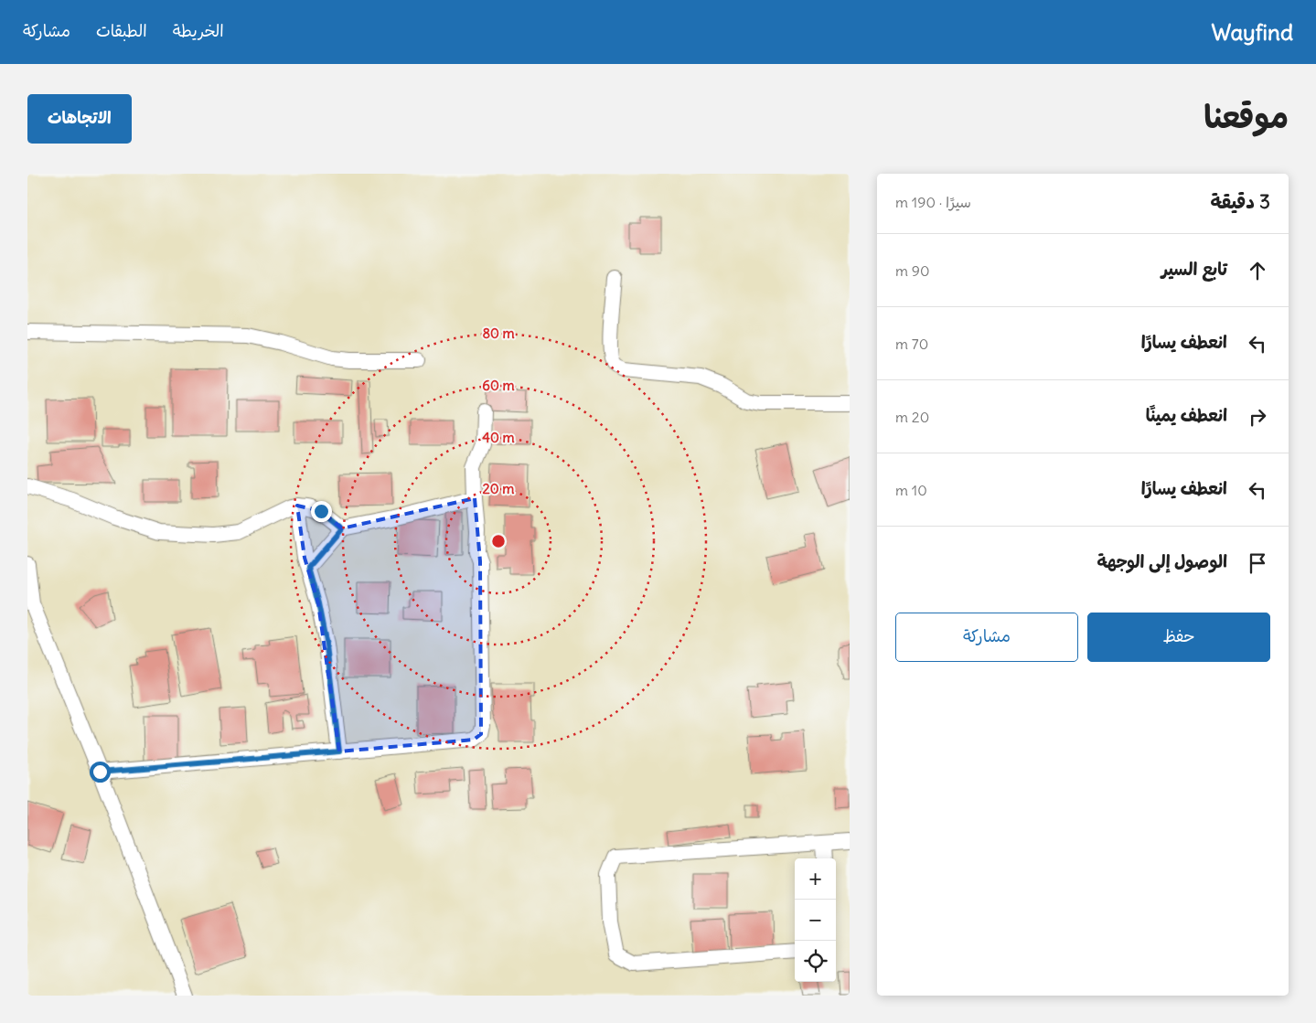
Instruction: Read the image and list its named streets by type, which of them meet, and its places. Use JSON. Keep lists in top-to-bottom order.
{
  "page": {
    "header": "Wayfind",
    "nav": ["الخريطة", "الطبقات", "مشاركة"],
    "title": "موقعنا",
    "buttons": [
      "الاتجاهات",
      ["حفظ", "مشاركة"]
    ],
    "heading": ["3 دقيقة", "سيرًا · 190 m"],
    "list": [
      ["تابع السير", "90 m"],
      ["انعطف يسارًا", "70 m"],
      ["انعطف يمينًا", "20 m"],
      ["انعطف يسارًا", "10 m"],
      "الوصول إلى الوجهة"
    ],
    "map_buttons": ["+", "−"]
  },
  "rings": [
    "80 m",
    "60 m",
    "40 m",
    "20 m"
  ]
}
